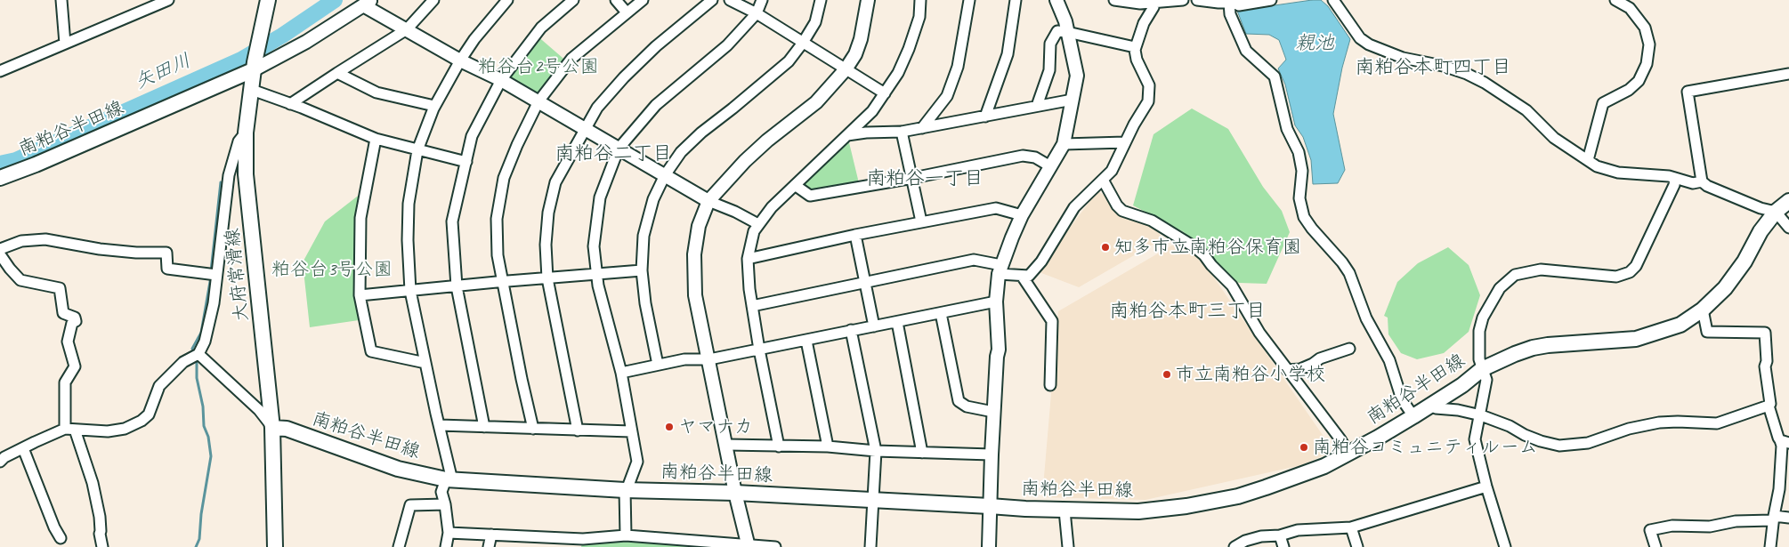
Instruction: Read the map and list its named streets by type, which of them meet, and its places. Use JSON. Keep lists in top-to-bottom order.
{
  "streets": {
    "main road": ["南粕谷半田線", "大府常滑線"]
  },
  "crossings": [
    ["南粕谷半田線", "大府常滑線"]
  ],
  "districts": [
    "南粕谷本町四丁目",
    "南粕谷二丁目",
    "南粕谷一丁目",
    "南粕谷本町三丁目"
  ],
  "water": ["親池", "矢田川"],
  "parks": ["粕谷台2号公園", "粕谷台3号公園"],
  "places": [
    "知多市立南粕谷保育園",
    "市立南粕谷小学校",
    "ヤマナカ",
    "南粕谷コミュニティルーム"
  ]
}
